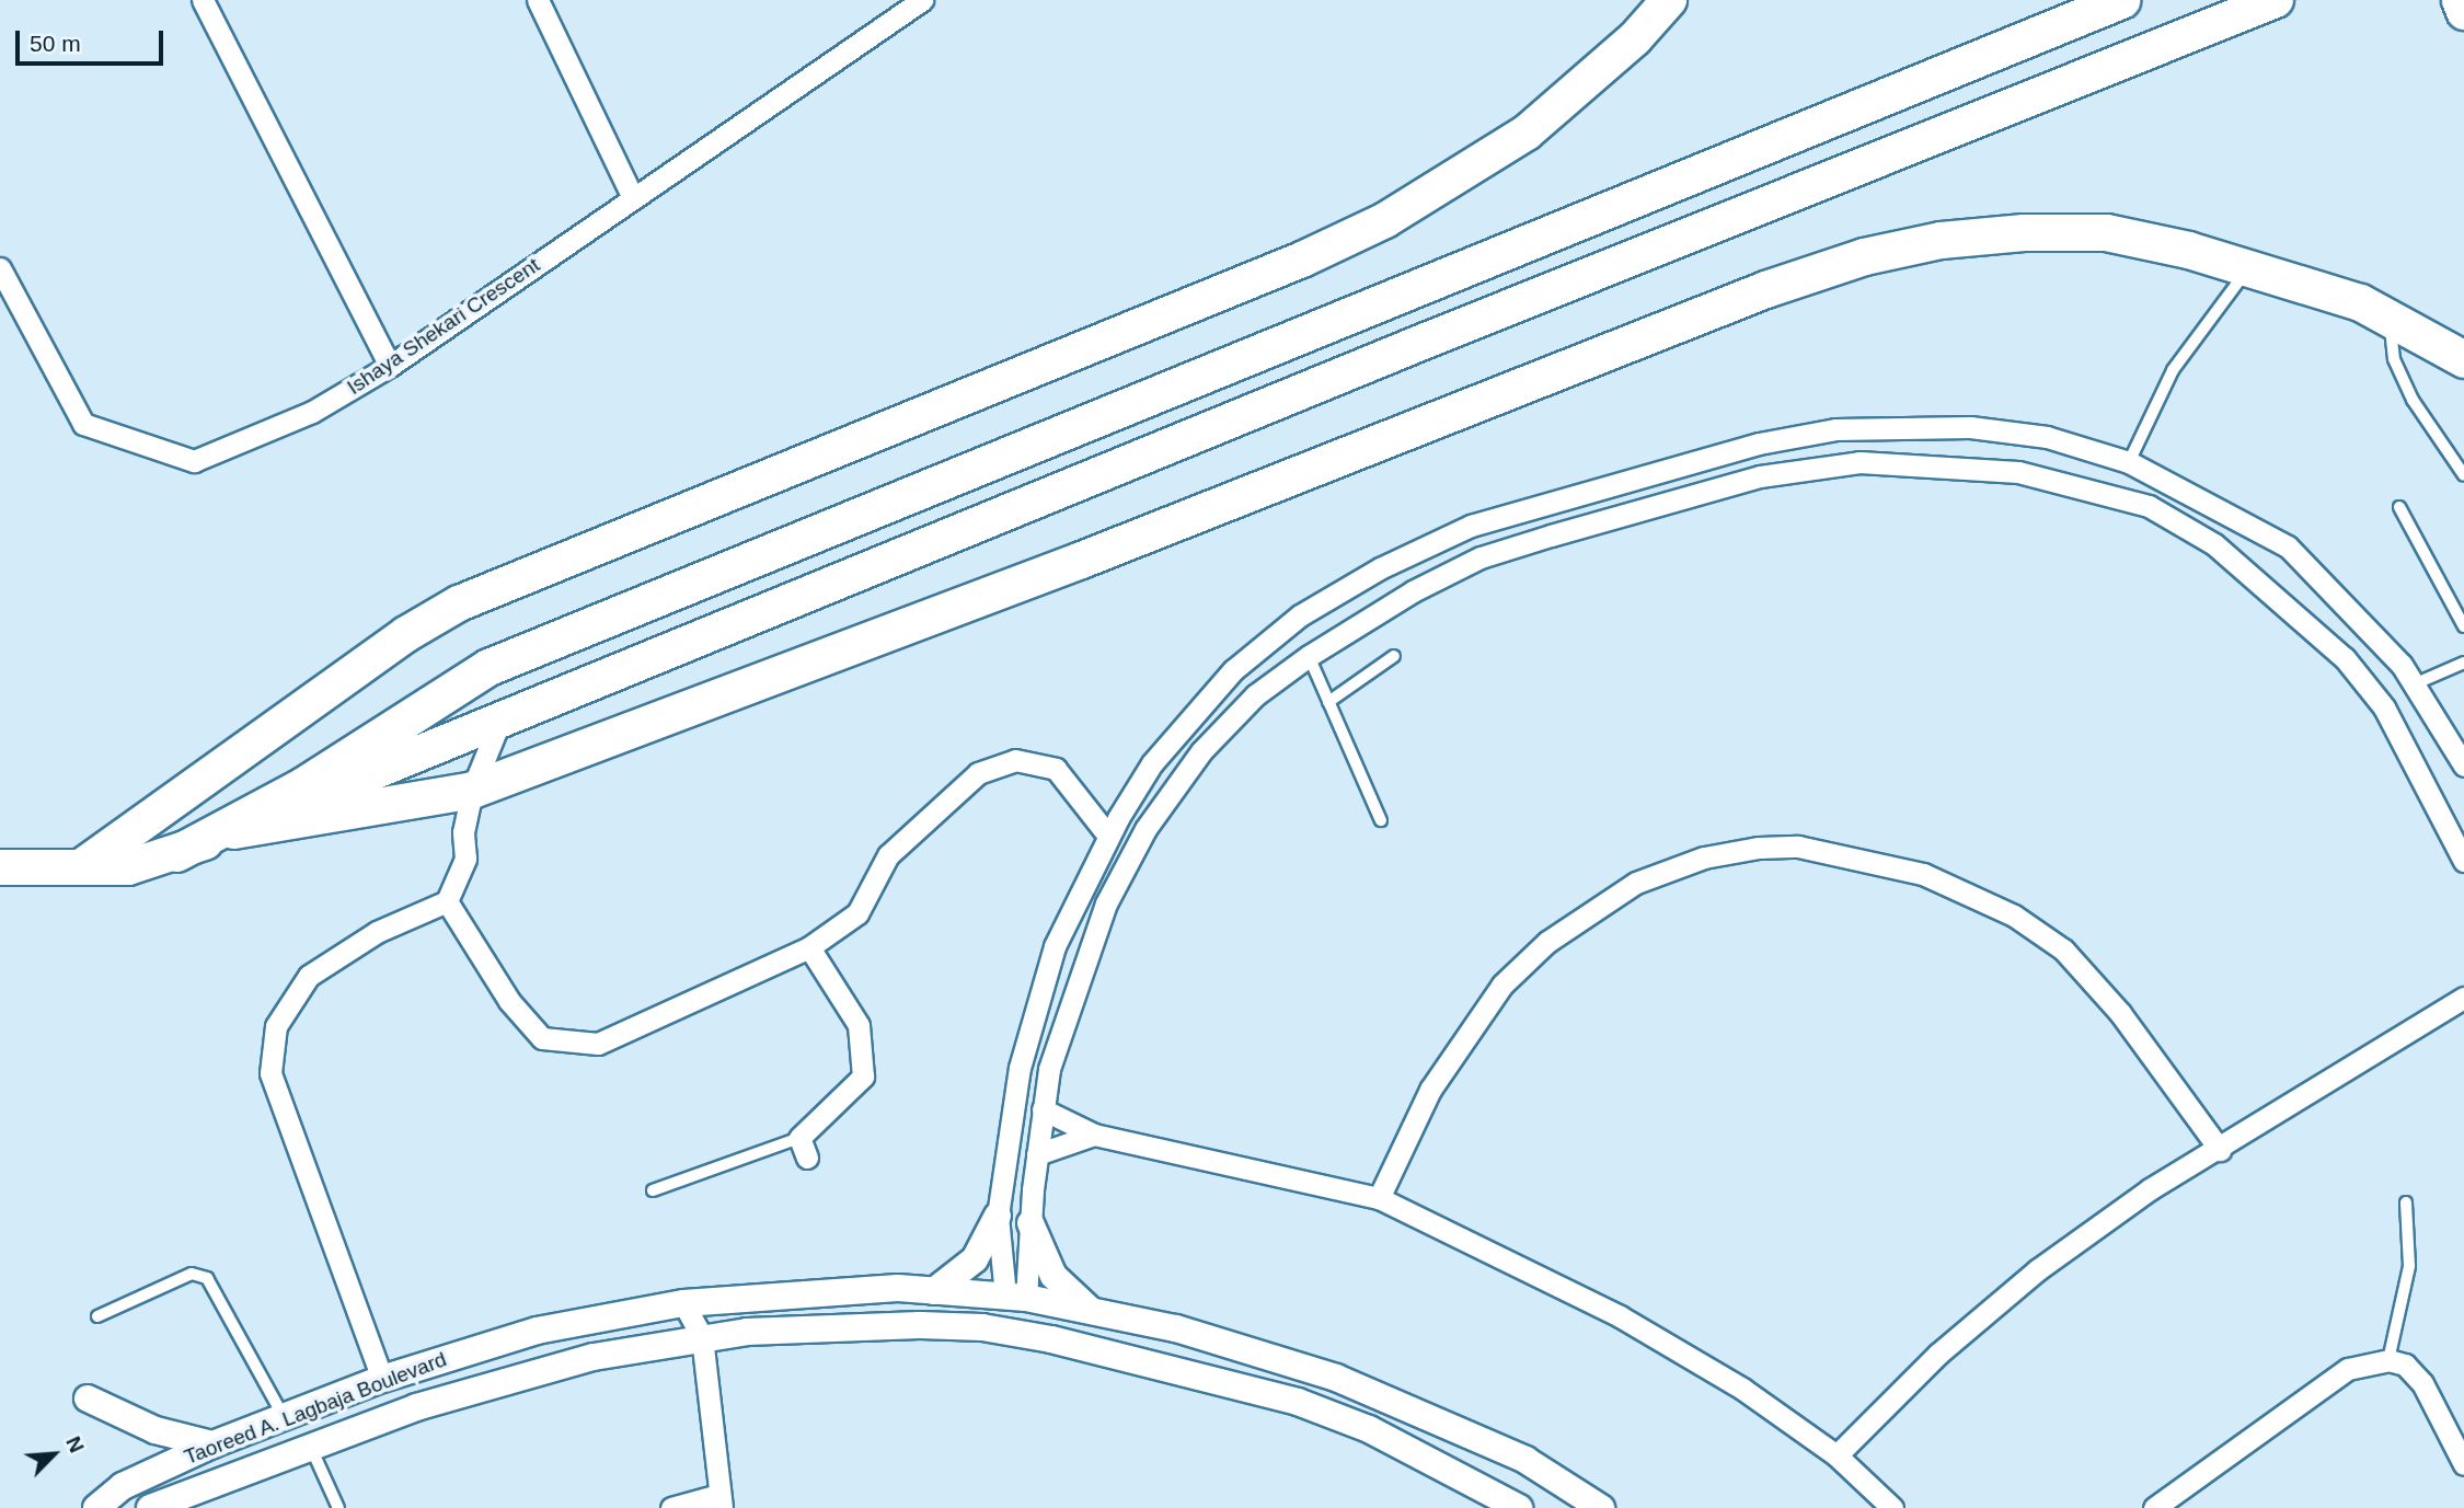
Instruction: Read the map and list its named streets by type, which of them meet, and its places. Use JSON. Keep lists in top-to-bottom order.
{
  "streets": {
    "street": ["Ishaya Shekari Crescent", "Taoreed A. Lagbaja Boulevard"]
  },
  "scale_bar": "50 m",
  "north": "top right"
}
